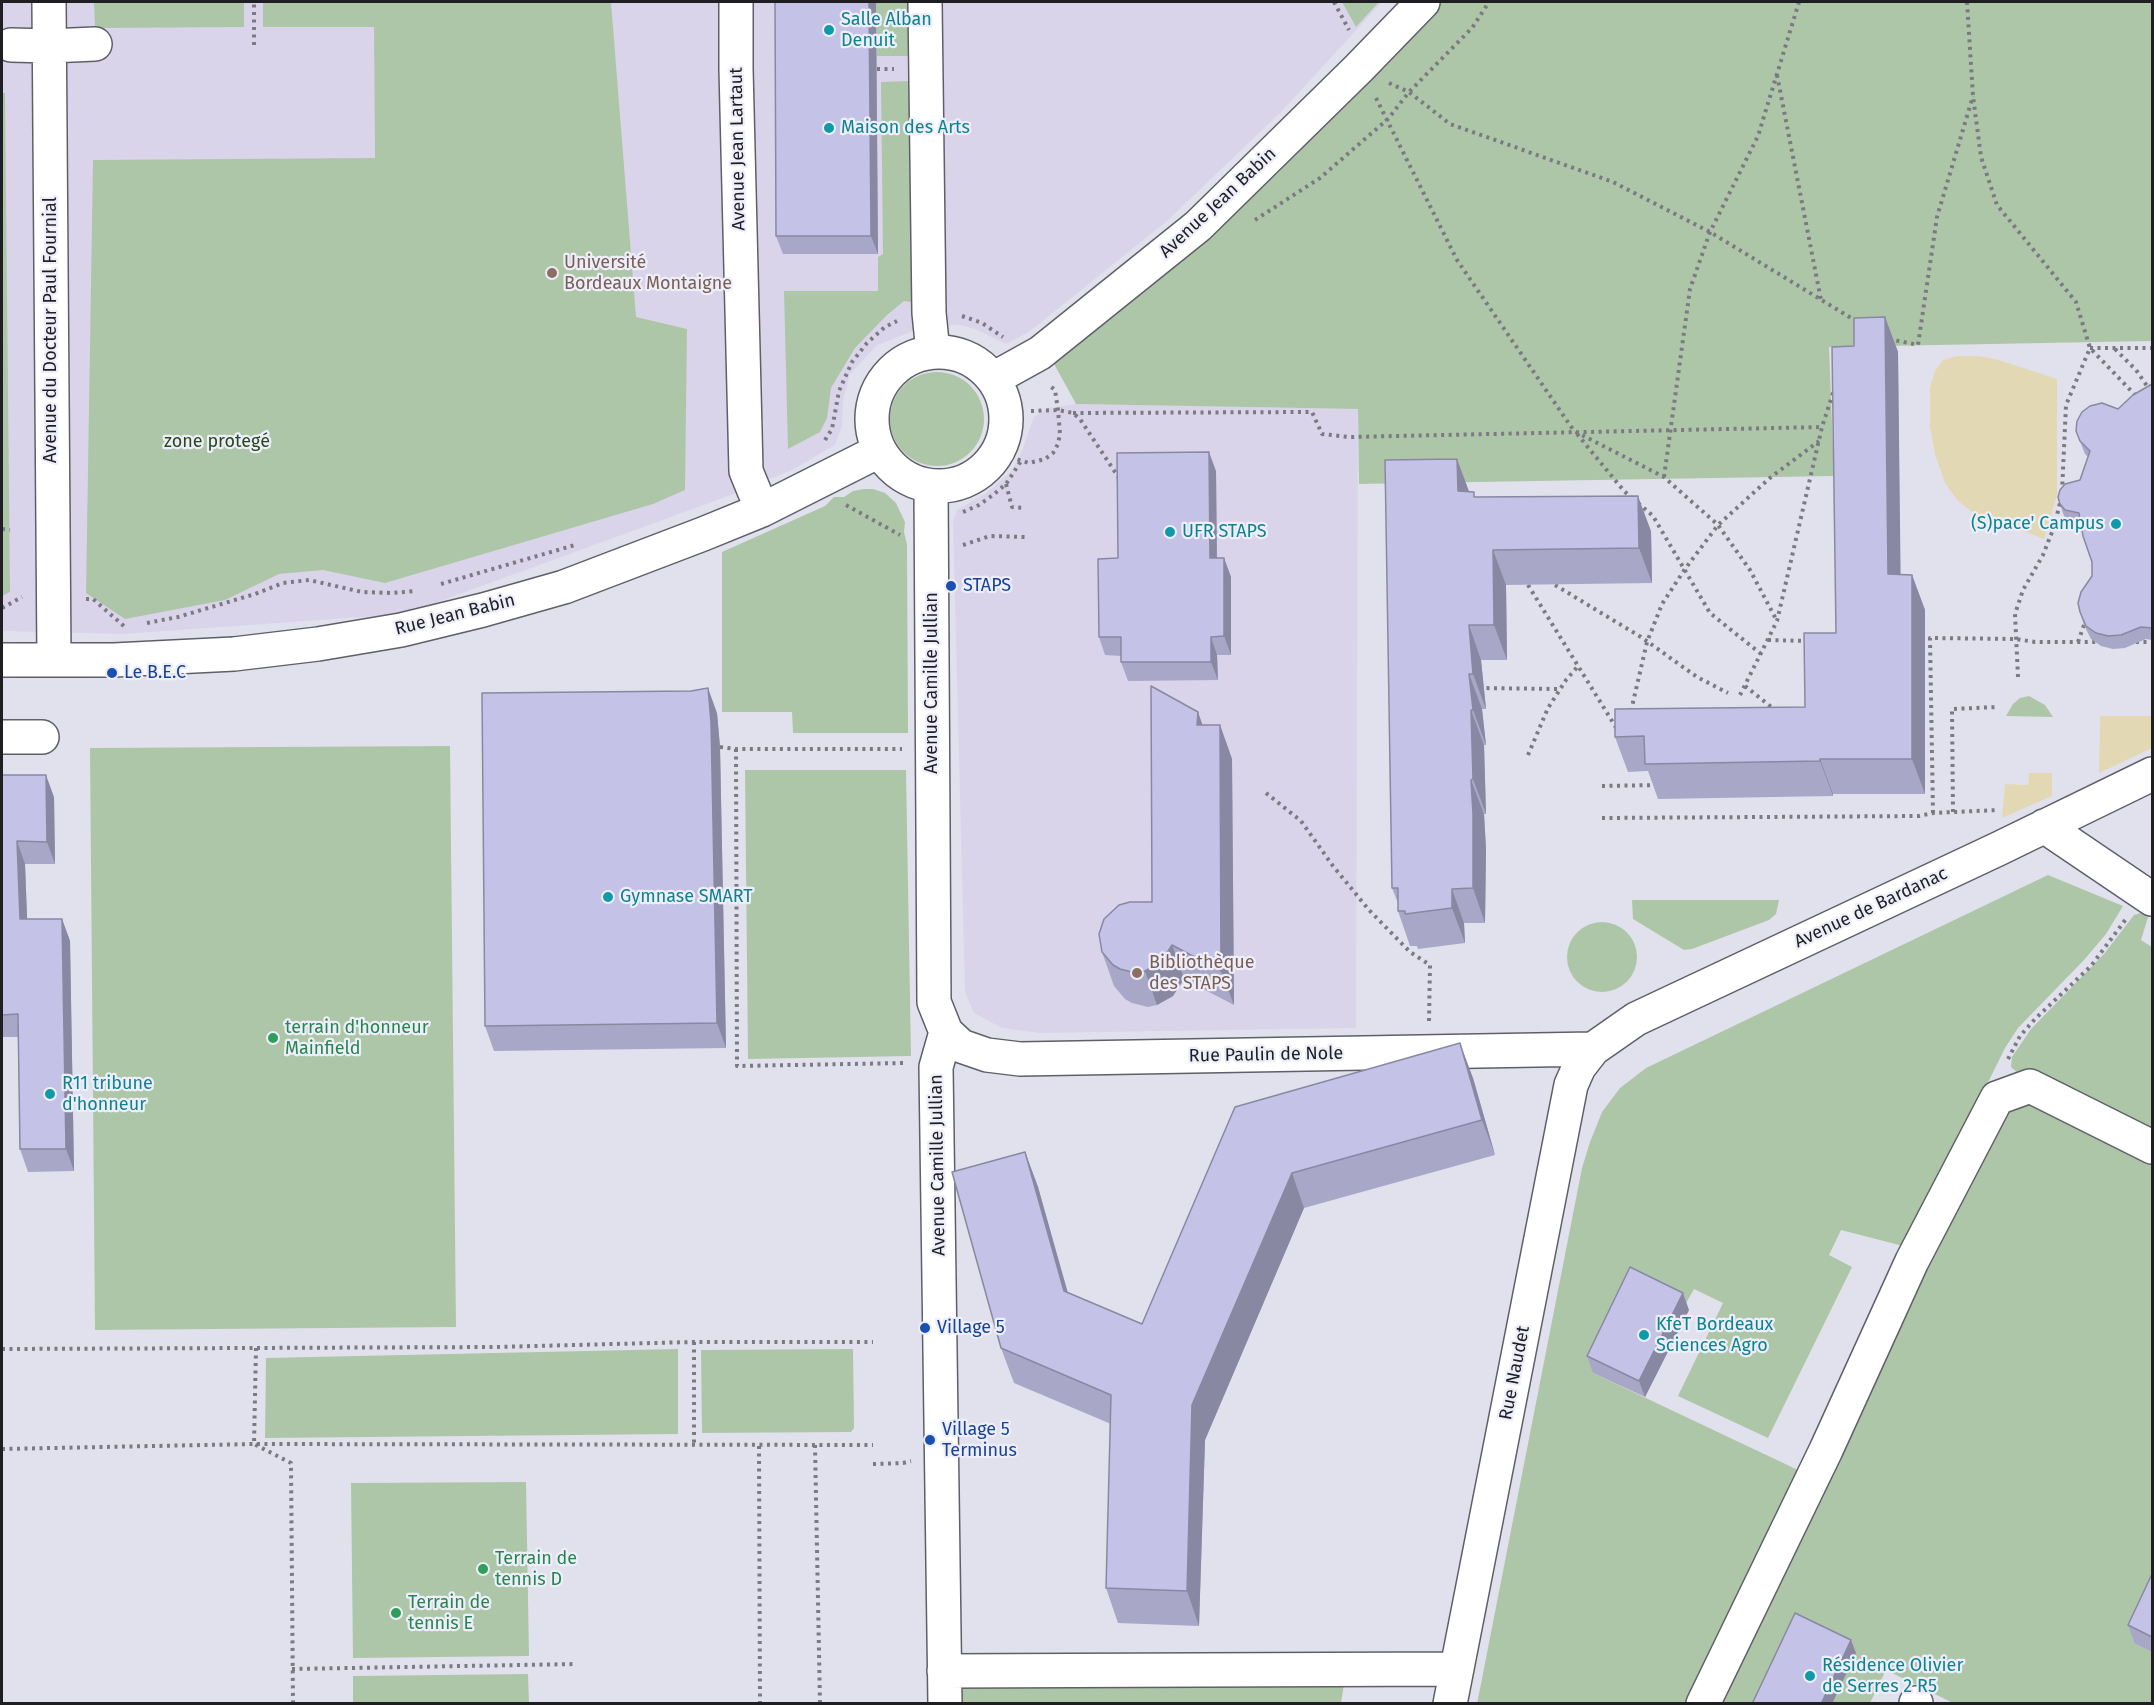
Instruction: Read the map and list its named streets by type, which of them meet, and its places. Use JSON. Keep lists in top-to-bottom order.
{
  "streets": {
    "street": [
      "Avenue Jean Lartaut",
      "Avenue Jean Babin",
      "Avenue du Docteur Paul Fournial",
      "Rue Jean Babin",
      "Avenue Camille Jullian",
      "Avenue de Bardanac",
      "Rue Paulin de Nole",
      "Rue Naudet"
    ]
  },
  "crossings": [
    ["Avenue Jean Lartaut", "Rue Jean Babin"],
    ["Avenue Jean Babin", "Rue Jean Babin"],
    ["Avenue Jean Babin", "Avenue Camille Jullian"],
    ["Avenue du Docteur Paul Fournial", "Rue Jean Babin"],
    ["Rue Jean Babin", "Avenue Camille Jullian"],
    ["Avenue Camille Jullian", "Rue Paulin de Nole"],
    ["Avenue de Bardanac", "Rue Paulin de Nole"],
    ["Avenue de Bardanac", "Rue Naudet"],
    ["Rue Paulin de Nole", "Rue Naudet"]
  ],
  "parks": ["zone protegé"],
  "places": [
    "Salle Alban Denuit",
    "Maison des Arts",
    "Université Bordeaux Montaigne",
    "(S)pace' Campus",
    "UFR STAPS",
    "STAPS",
    "Le B.E.C",
    "Gymnase SMART",
    "Bibliothèque des STAPS",
    "terrain d'honneur Mainfield",
    "R11 tribune d'honneur",
    "Village 5",
    "KfeT Bordeaux Sciences Agro",
    "Village 5 Terminus",
    "Terrain de tennis D",
    "Terrain de tennis E",
    "Résidence Olivier de Serres 2 R5"
  ]
}
